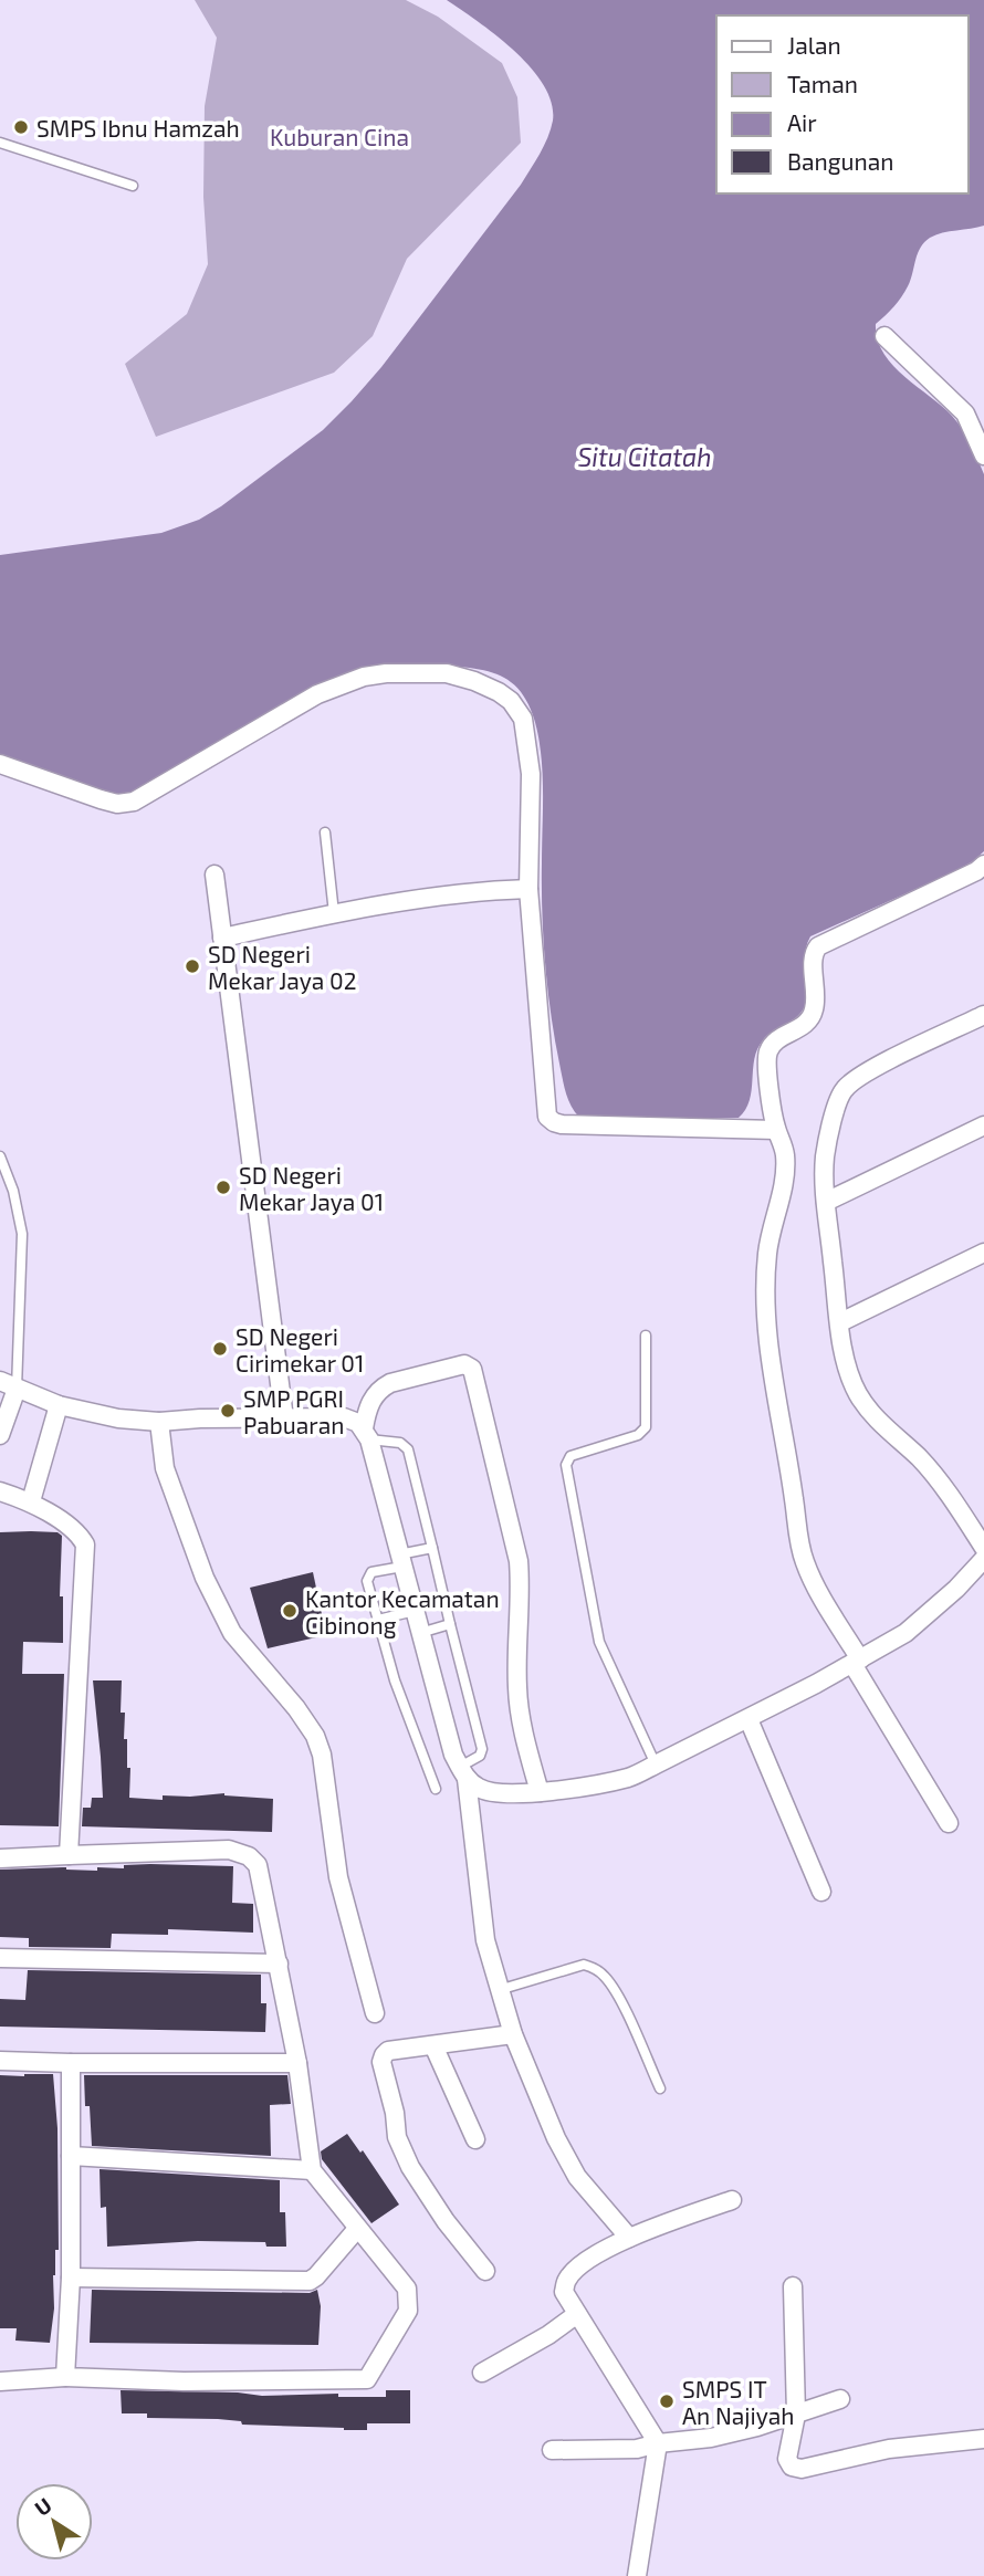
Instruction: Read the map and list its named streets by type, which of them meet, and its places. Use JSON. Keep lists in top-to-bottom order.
{
  "water": ["Situ Citatah"],
  "parks": ["Kuburan Cina"],
  "places": [
    "SMPS Ibnu Hamzah",
    "SD Negeri Mekar Jaya 02",
    "SD Negeri Mekar Jaya 01",
    "SD Negeri Cirimekar 01",
    "SMP PGRI Pabuaran",
    "Kantor Kecamatan Cibinong",
    "SMPS IT An Najiyah"
  ],
  "legend": [
    "Jalan",
    "Taman",
    "Air",
    "Bangunan"
  ],
  "north": "top left"
}
